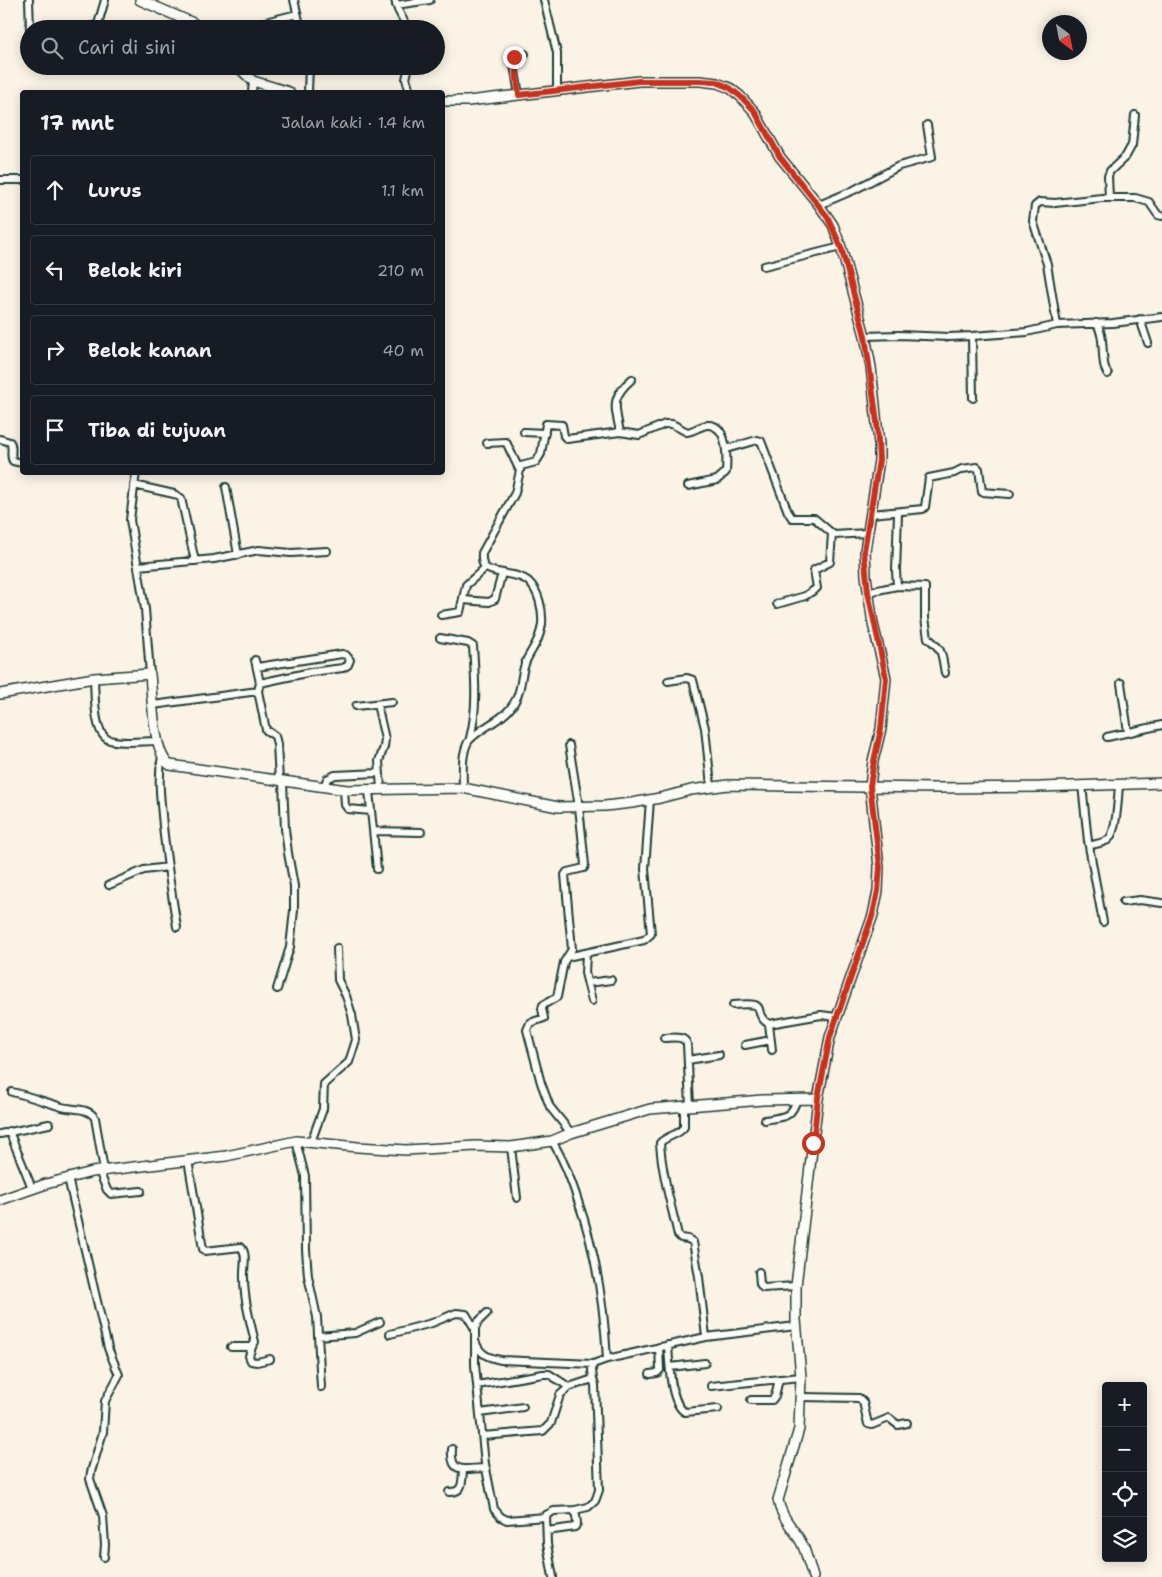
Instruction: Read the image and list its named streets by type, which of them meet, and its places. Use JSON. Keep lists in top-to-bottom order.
{
  "north": "bottom right",
  "page": {
    "search": "Cari di sini",
    "heading": ["17 mnt", "Jalan kaki · 1.4 km"],
    "list": [
      ["Lurus", "1.1 km"],
      ["Belok kiri", "210 m"],
      ["Belok kanan", "40 m"],
      "Tiba di tujuan"
    ],
    "map_buttons": ["+", "−"]
  }
}
